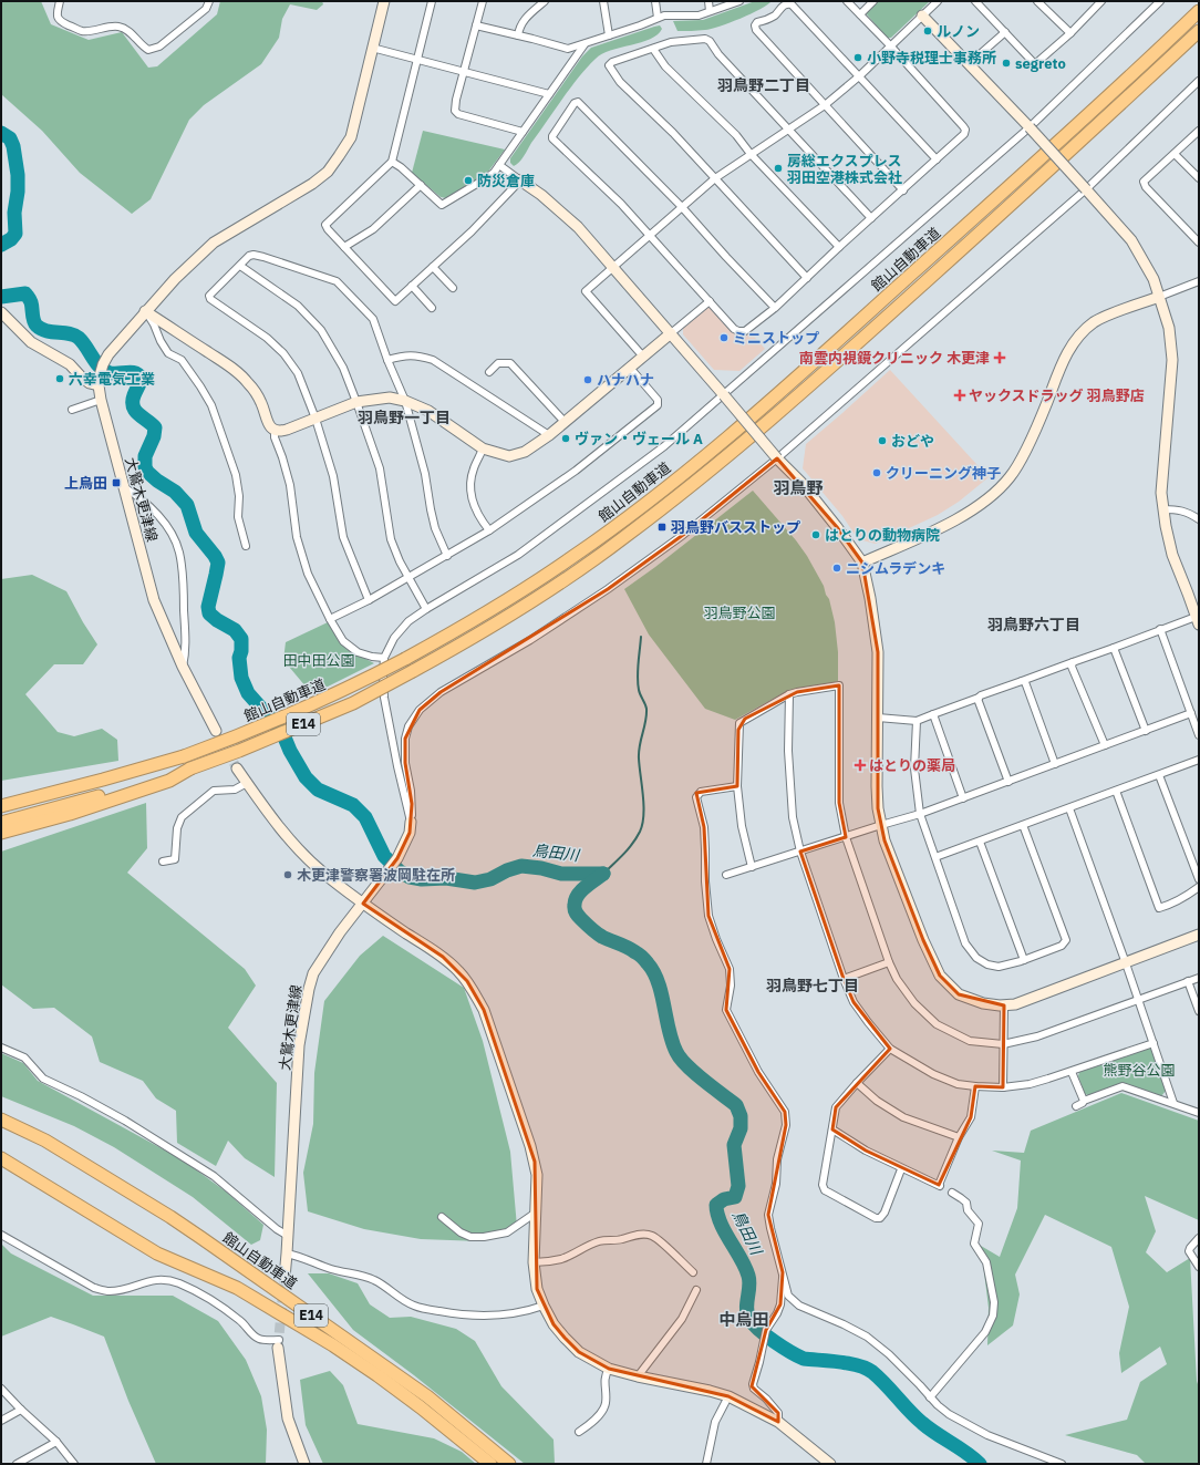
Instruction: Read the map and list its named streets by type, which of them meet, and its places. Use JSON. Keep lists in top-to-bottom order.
{
  "streets": {
    "highway": ["館山自動車道", "E14"],
    "street": ["大鷲木更津線"]
  },
  "districts": [
    "羽鳥野二丁目",
    "羽鳥野一丁目",
    "羽鳥野",
    "羽鳥野六丁目",
    "羽鳥野七丁目",
    "中烏田"
  ],
  "water": ["鳥田川"],
  "parks": ["羽鳥野公園", "田中田公園", "熊野谷公園"],
  "places": {
    "other": [
      "ルノン",
      "小野寺税理士事務所",
      "segreto",
      "房総エクスプレス 羽田空港株式会社",
      "防災倉庫",
      "ミニストップ",
      "六幸電気工業",
      "ハナハナ",
      "ヴァン・ヴェール A",
      "おどや",
      "クリーニング神子",
      "はとりの動物病院",
      "ニシムラデンキ",
      "木更津警察署波岡駐在所"
    ],
    "health": ["南雲内視鏡クリニック 木更津", "ヤックスドラッグ 羽鳥野店", "はとりの薬局"],
    "transit": ["上烏田", "羽鳥野バスストップ"]
  }
}
